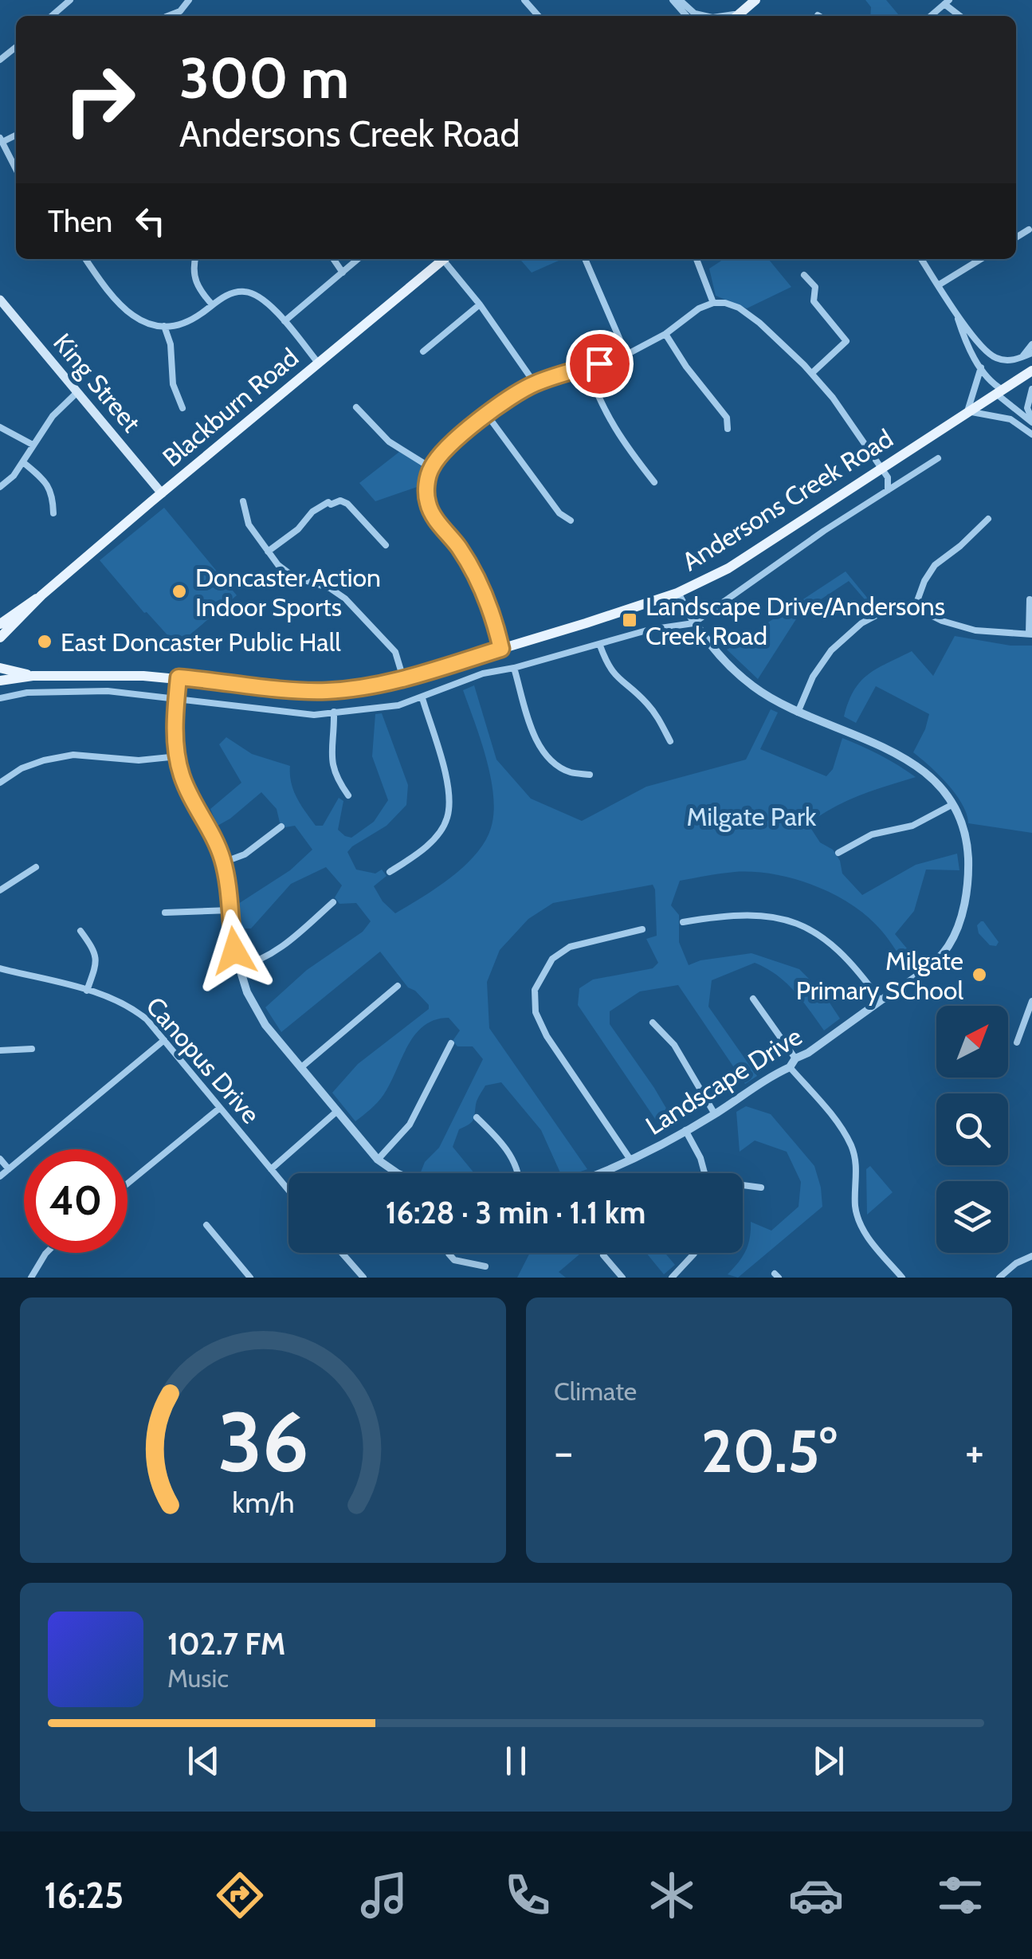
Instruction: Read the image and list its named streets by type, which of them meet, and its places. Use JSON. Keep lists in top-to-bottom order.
{
  "streets": {
    "main road": ["King Street", "Blackburn Road", "Andersons Creek Road"],
    "street": ["Canopus Drive", "Landscape Drive"]
  },
  "crossings": [
    ["King Street", "Blackburn Road"],
    ["Andersons Creek Road", "Landscape Drive"]
  ],
  "parks": ["Milgate Park"],
  "places": {
    "other": ["Doncaster Action Indoor Sports", "East Doncaster Public Hall", "Milgate Primary SChool"],
    "transit": ["Landscape Drive/Andersons Creek Road"]
  },
  "north": "top right",
  "page": {
    "turn": ["300 m", "Andersons Creek Road"],
    "then": "Then",
    "limit": "40",
    "trip": "16:28 · 3 min · 1.1 km",
    "tile": "Climate",
    "heat": ["−", "20.5°", "+"],
    "song": ["102.7 FM", "Music"],
    "tabs": "16:25",
    "gauge": ["36", "km/h"]
  }
}
